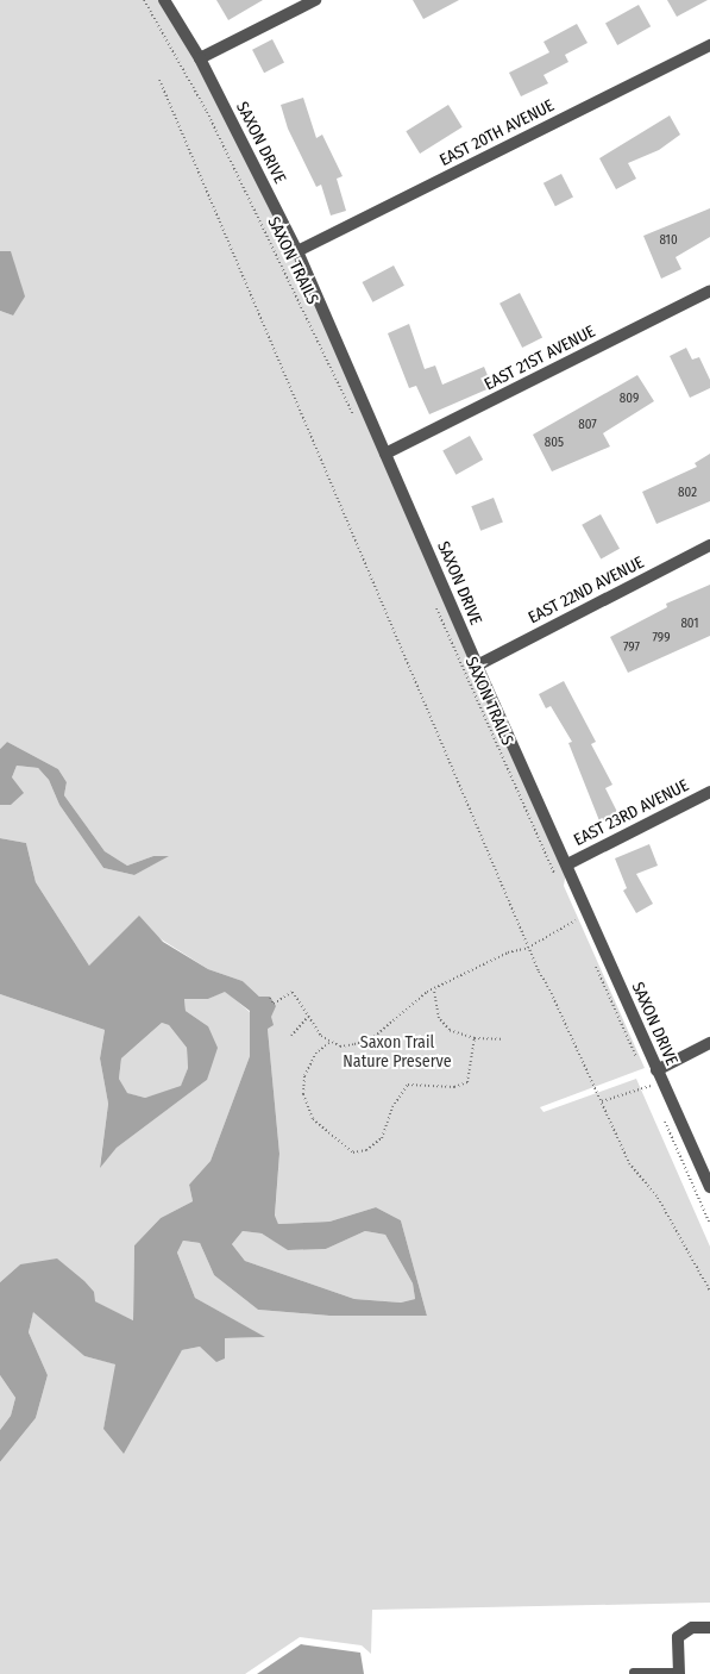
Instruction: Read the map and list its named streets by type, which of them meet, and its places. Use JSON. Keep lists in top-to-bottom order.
{
  "streets": {
    "street": [
      "EAST 20TH AVENUE",
      "SAXON DRIVE",
      "EAST 21ST AVENUE",
      "EAST 22ND AVENUE",
      "EAST 23RD AVENUE"
    ],
    "path": ["SAXON TRAILS"]
  },
  "crossings": [
    ["EAST 20TH AVENUE", "SAXON DRIVE"],
    ["SAXON DRIVE", "EAST 21ST AVENUE"],
    ["SAXON DRIVE", "EAST 22ND AVENUE"],
    ["SAXON DRIVE", "EAST 23RD AVENUE"]
  ],
  "parks": ["Saxon Trail Nature Preserve"],
  "house_numbers": [
    "810",
    "809",
    "807",
    "805",
    "802",
    "801",
    "799",
    "797"
  ]
}
